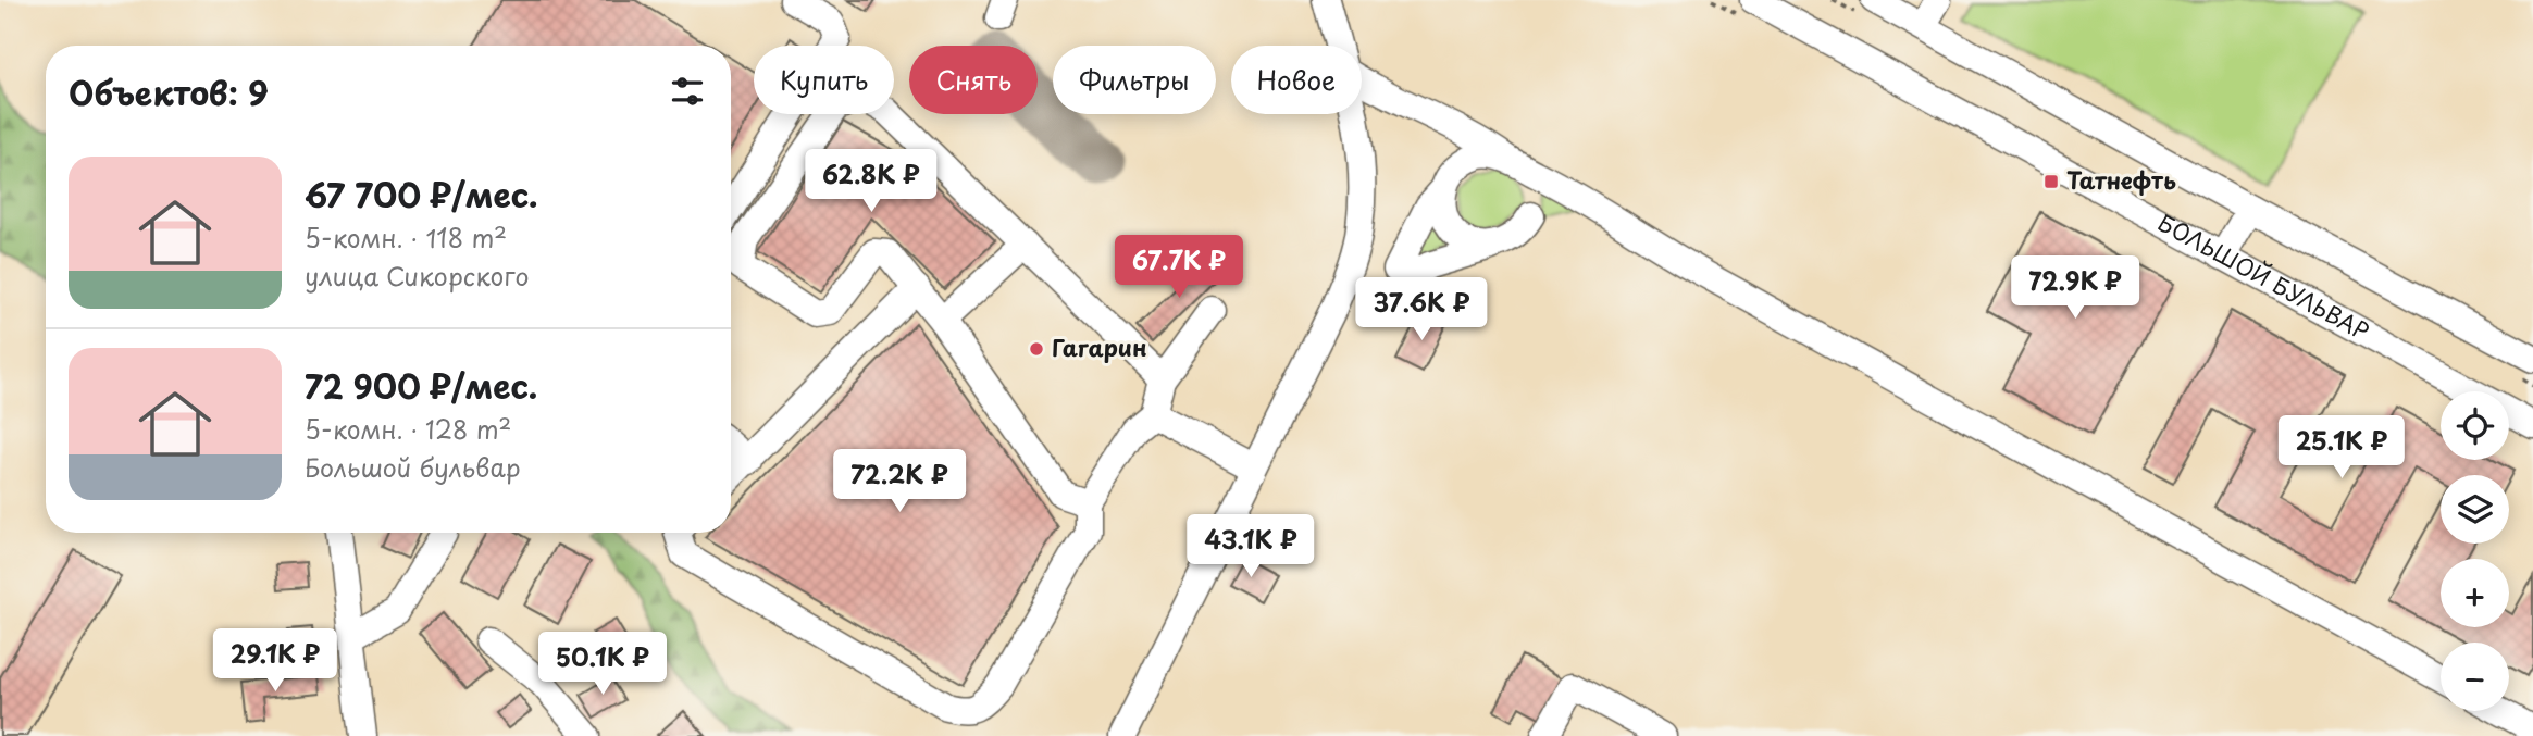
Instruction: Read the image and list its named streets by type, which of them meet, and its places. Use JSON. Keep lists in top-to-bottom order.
{
  "streets": {
    "street": ["БОЛЬШОЙ БУЛЬВАР"]
  },
  "places": {
    "transit": ["Татнефть"],
    "other": ["Гагарин"]
  },
  "page": {
    "chip": [
      "Купить",
      "Снять",
      "Фильтры",
      "Новое"
    ],
    "heading": "Объектов: 9",
    "list": [
      {
        "name": "67 700 ₽/мес.",
        "note": "5-комн. · 118 m² · улица Сикорского"
      },
      {
        "name": "72 900 ₽/мес.",
        "note": "5-комн. · 128 m² · Большой бульвар"
      }
    ],
    "price": [
      "62.8K ₽",
      "67.7K ₽",
      "72.9K ₽",
      "37.6K ₽",
      "25.1K ₽",
      "72.2K ₽",
      "43.1K ₽",
      "29.1K ₽",
      "50.1K ₽"
    ],
    "map_buttons": ["+", "−"]
  }
}
